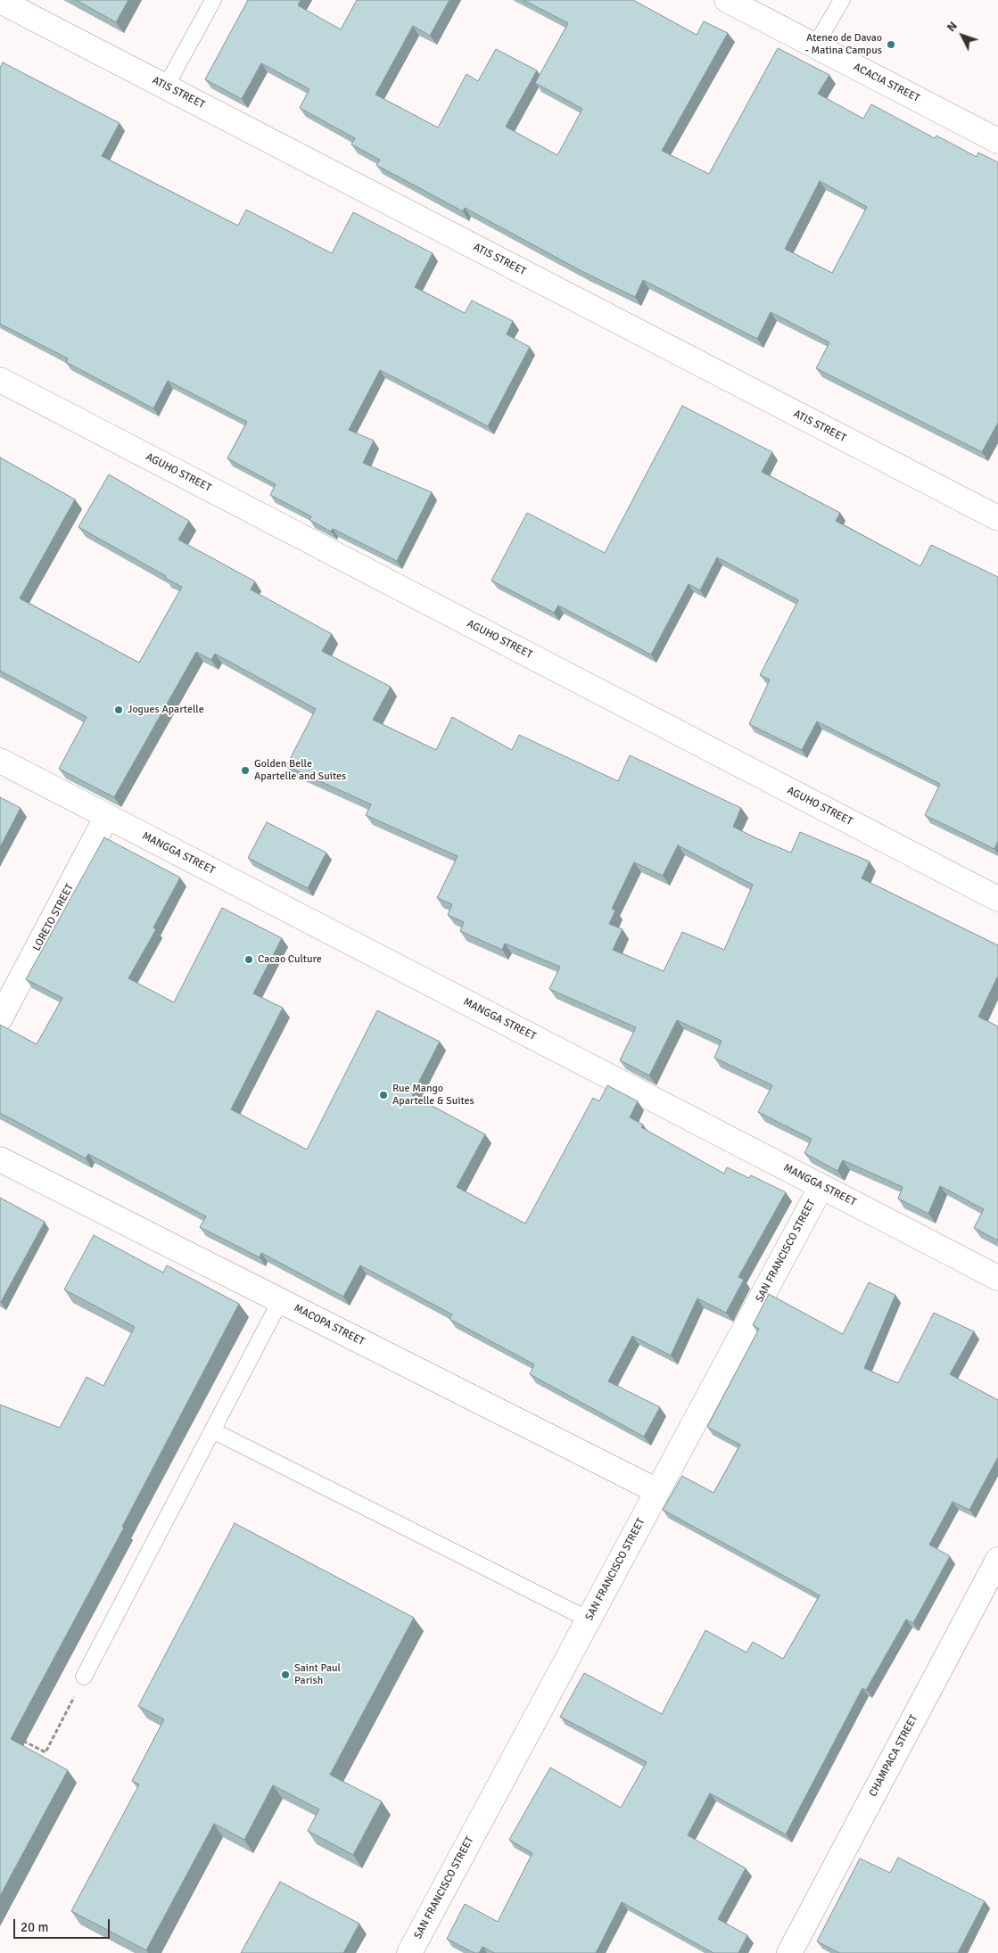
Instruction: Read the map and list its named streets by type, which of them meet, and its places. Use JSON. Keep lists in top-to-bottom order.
{
  "streets": {
    "street": [
      "ACACIA STREET",
      "ATIS STREET",
      "AGUHO STREET",
      "MANGGA STREET",
      "LORETO STREET",
      "SAN FRANCISCO STREET",
      "MACOPA STREET",
      "CHAMPACA STREET"
    ]
  },
  "crossings": [
    ["MANGGA STREET", "LORETO STREET"],
    ["MANGGA STREET", "SAN FRANCISCO STREET"],
    ["SAN FRANCISCO STREET", "MACOPA STREET"]
  ],
  "places": [
    "Ateneo de Davao - Matina Campus",
    "Jogues Apartelle",
    "Golden Belle Apartelle and Suites",
    "Cacao Culture",
    "Rue Mango Apartelle & Suites",
    "Saint Paul Parish"
  ],
  "scale_bar": "20 m",
  "north": "top left"
}
